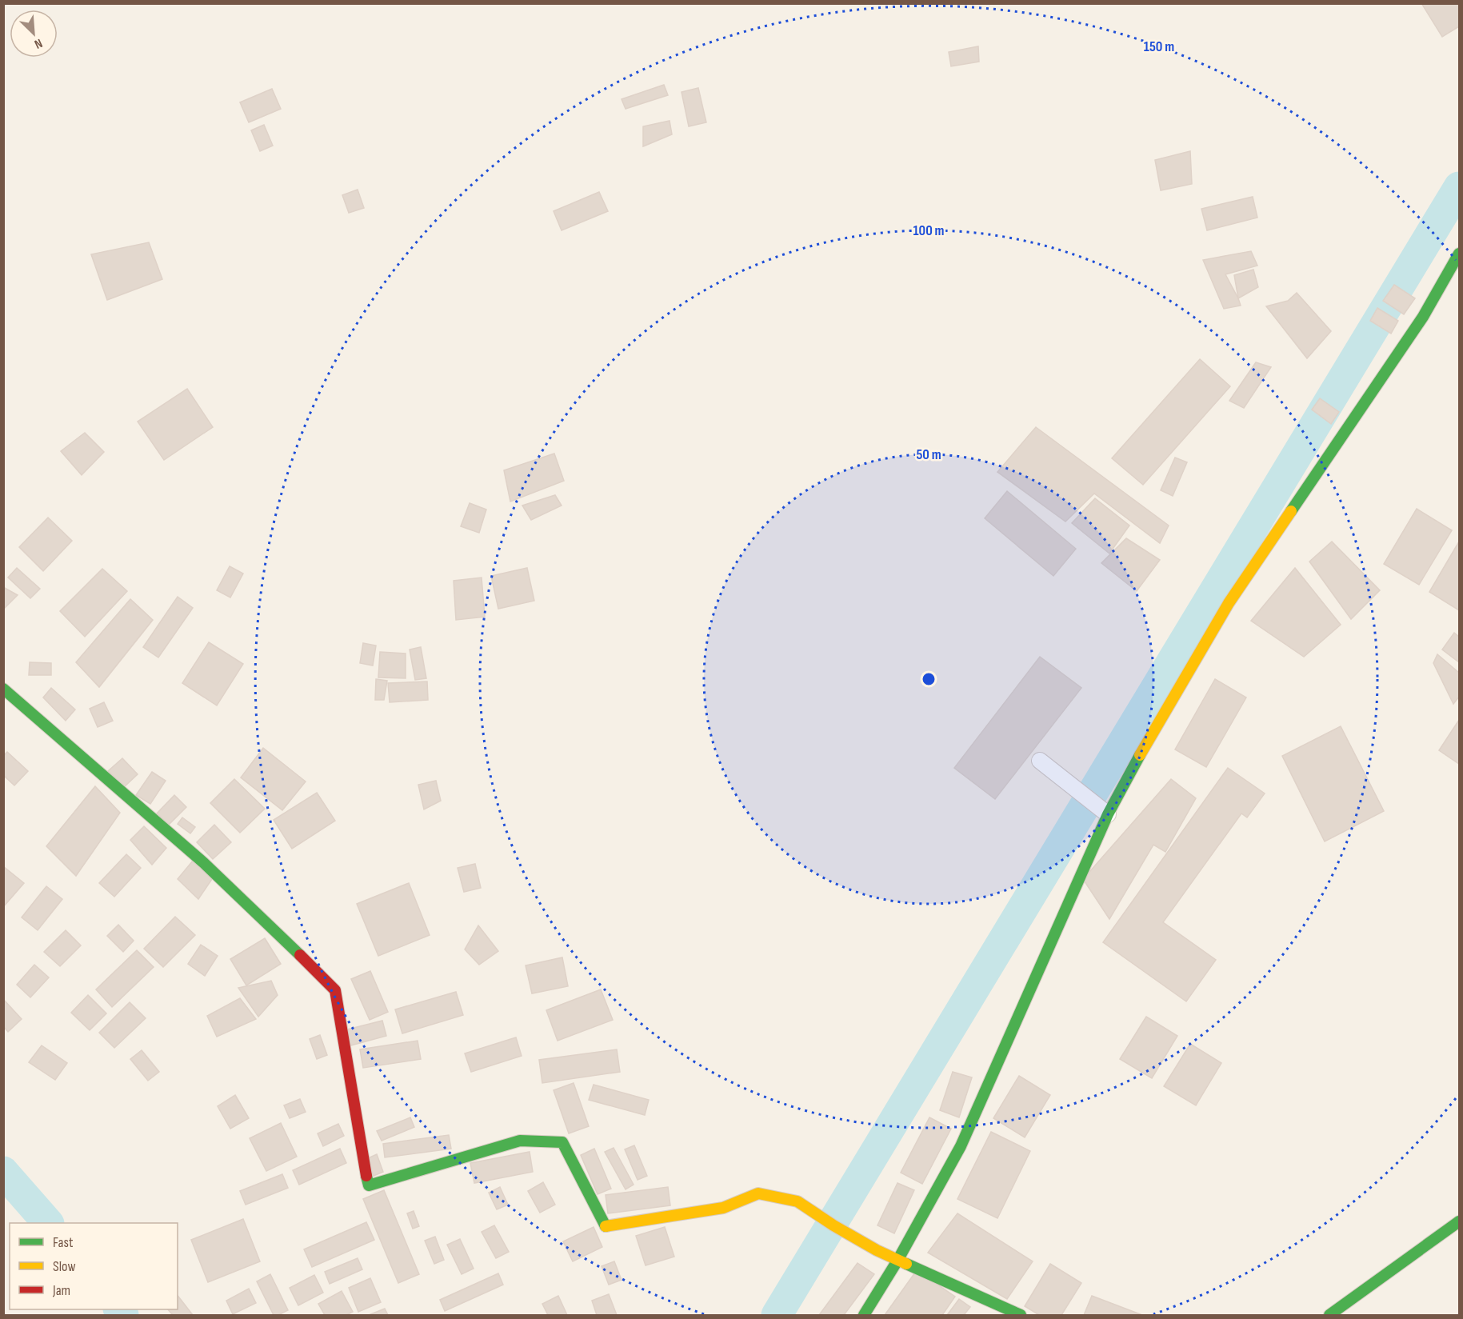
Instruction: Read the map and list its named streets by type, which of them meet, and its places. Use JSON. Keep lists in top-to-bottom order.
{
  "legend": ["Fast", "Slow", "Jam"],
  "north": "bottom right",
  "rings": ["150 m", "100 m", "50 m"]
}
